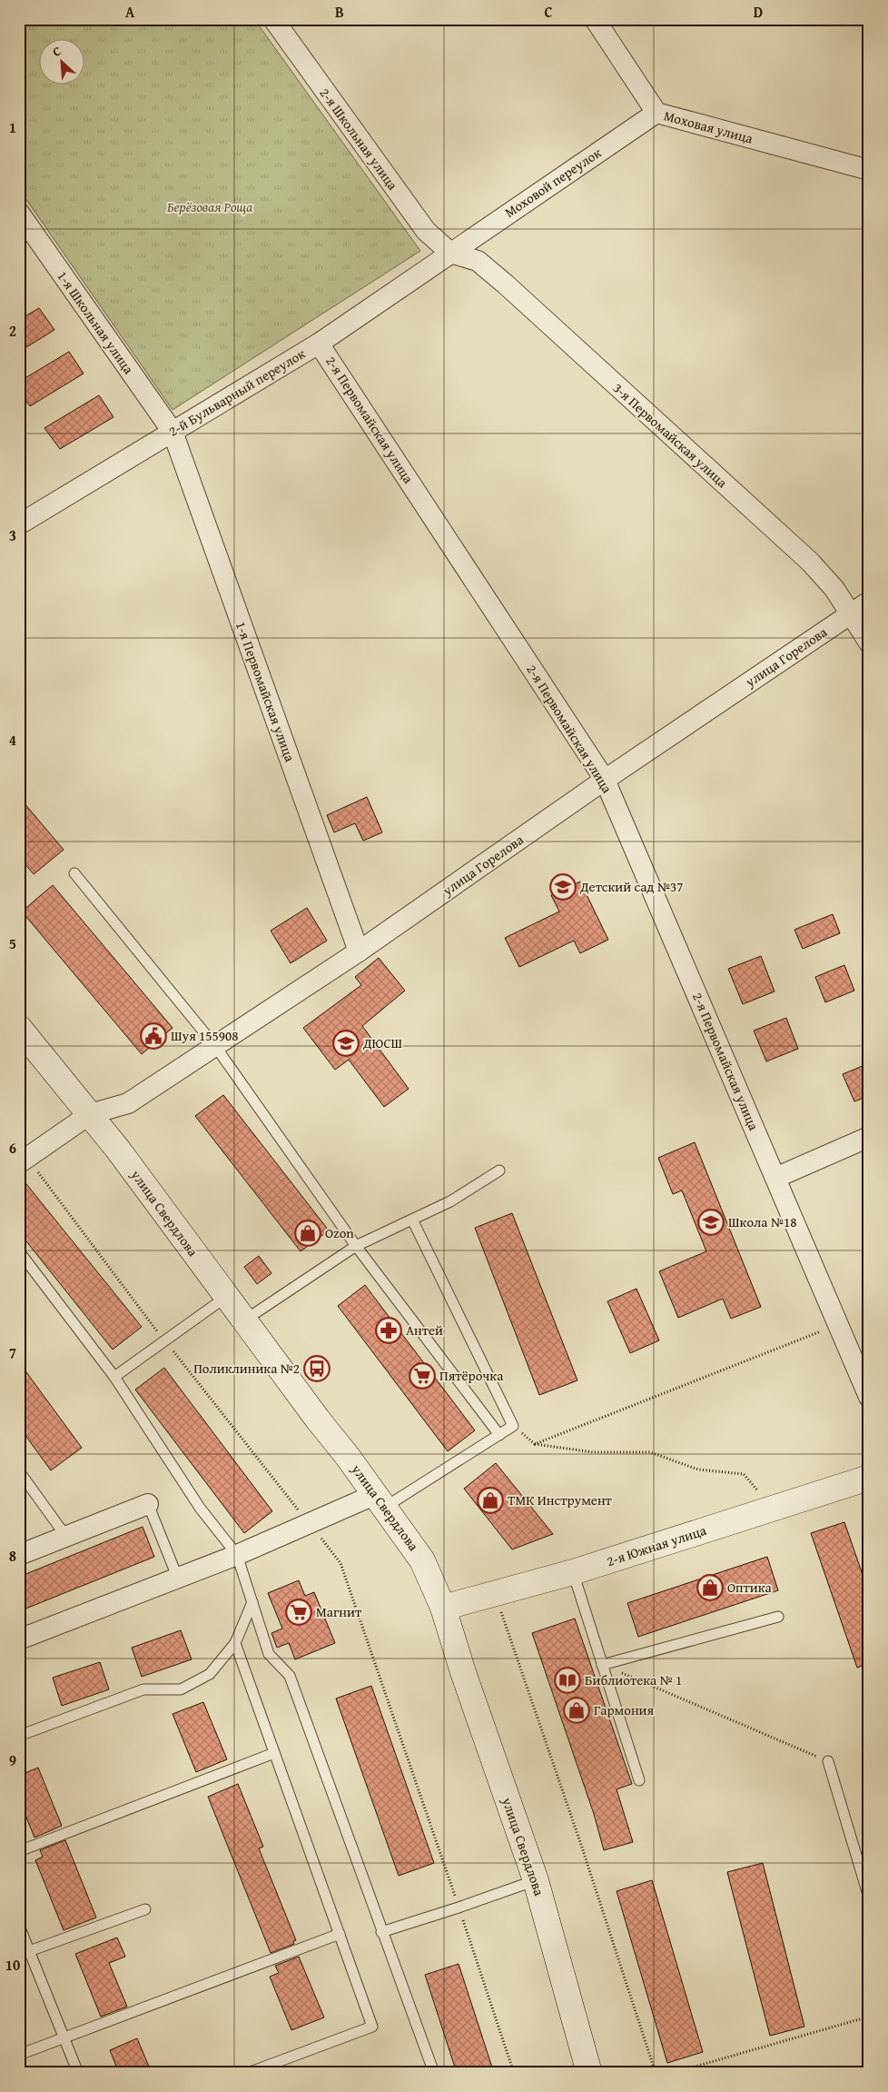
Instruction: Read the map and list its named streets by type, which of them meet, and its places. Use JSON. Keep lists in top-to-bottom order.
{
  "streets": {
    "main road": ["улица Свердлова", "2-я Южная улица"],
    "street": [
      "Моховая улица",
      "2-я Школьная улица",
      "Моховой переулок",
      "1-я Школьная улица",
      "2-й Бульварный переулок",
      "2-я Первомайская улица",
      "3-я Первомайская улица",
      "улица Горелова",
      "1-я Первомайская улица"
    ]
  },
  "crossings": [
    ["Моховая улица", "Моховой переулок"],
    ["2-я Школьная улица", "Моховой переулок"],
    ["2-я Школьная улица", "2-й Бульварный переулок"],
    ["2-я Школьная улица", "3-я Первомайская улица"],
    ["Моховой переулок", "2-й Бульварный переулок"],
    ["Моховой переулок", "3-я Первомайская улица"],
    ["1-я Школьная улица", "2-й Бульварный переулок"],
    ["1-я Школьная улица", "1-я Первомайская улица"],
    ["2-й Бульварный переулок", "2-я Первомайская улица"],
    ["2-й Бульварный переулок", "3-я Первомайская улица"],
    ["2-й Бульварный переулок", "1-я Первомайская улица"],
    ["2-я Первомайская улица", "улица Горелова"],
    ["3-я Первомайская улица", "улица Горелова"],
    ["улица Горелова", "1-я Первомайская улица"],
    ["улица Горелова", "улица Свердлова"],
    ["улица Свердлова", "2-я Южная улица"]
  ],
  "parks": ["Берёзовая Роща"],
  "places": {
    "school or university": ["Детский сад №37", "ДЮСШ", "Школа №18"],
    "public building": ["Шуя 155908"],
    "shop": [
      "Ozon",
      "ТМК Инструмент",
      "Оптика",
      "Гармония"
    ],
    "pharmacy": ["Антей"],
    "bus stop": ["Поликлиника №2"],
    "supermarket": ["Пятёрочка", "Магнит"],
    "library": ["Библиотека № 1"]
  },
  "north": "top left",
  "grid": {
    "columns": [
      "A",
      "B",
      "C",
      "D"
    ],
    "rows": [
      "1",
      "2",
      "3",
      "4",
      "5",
      "6",
      "7",
      "8",
      "9",
      "10"
    ]
  }
}
